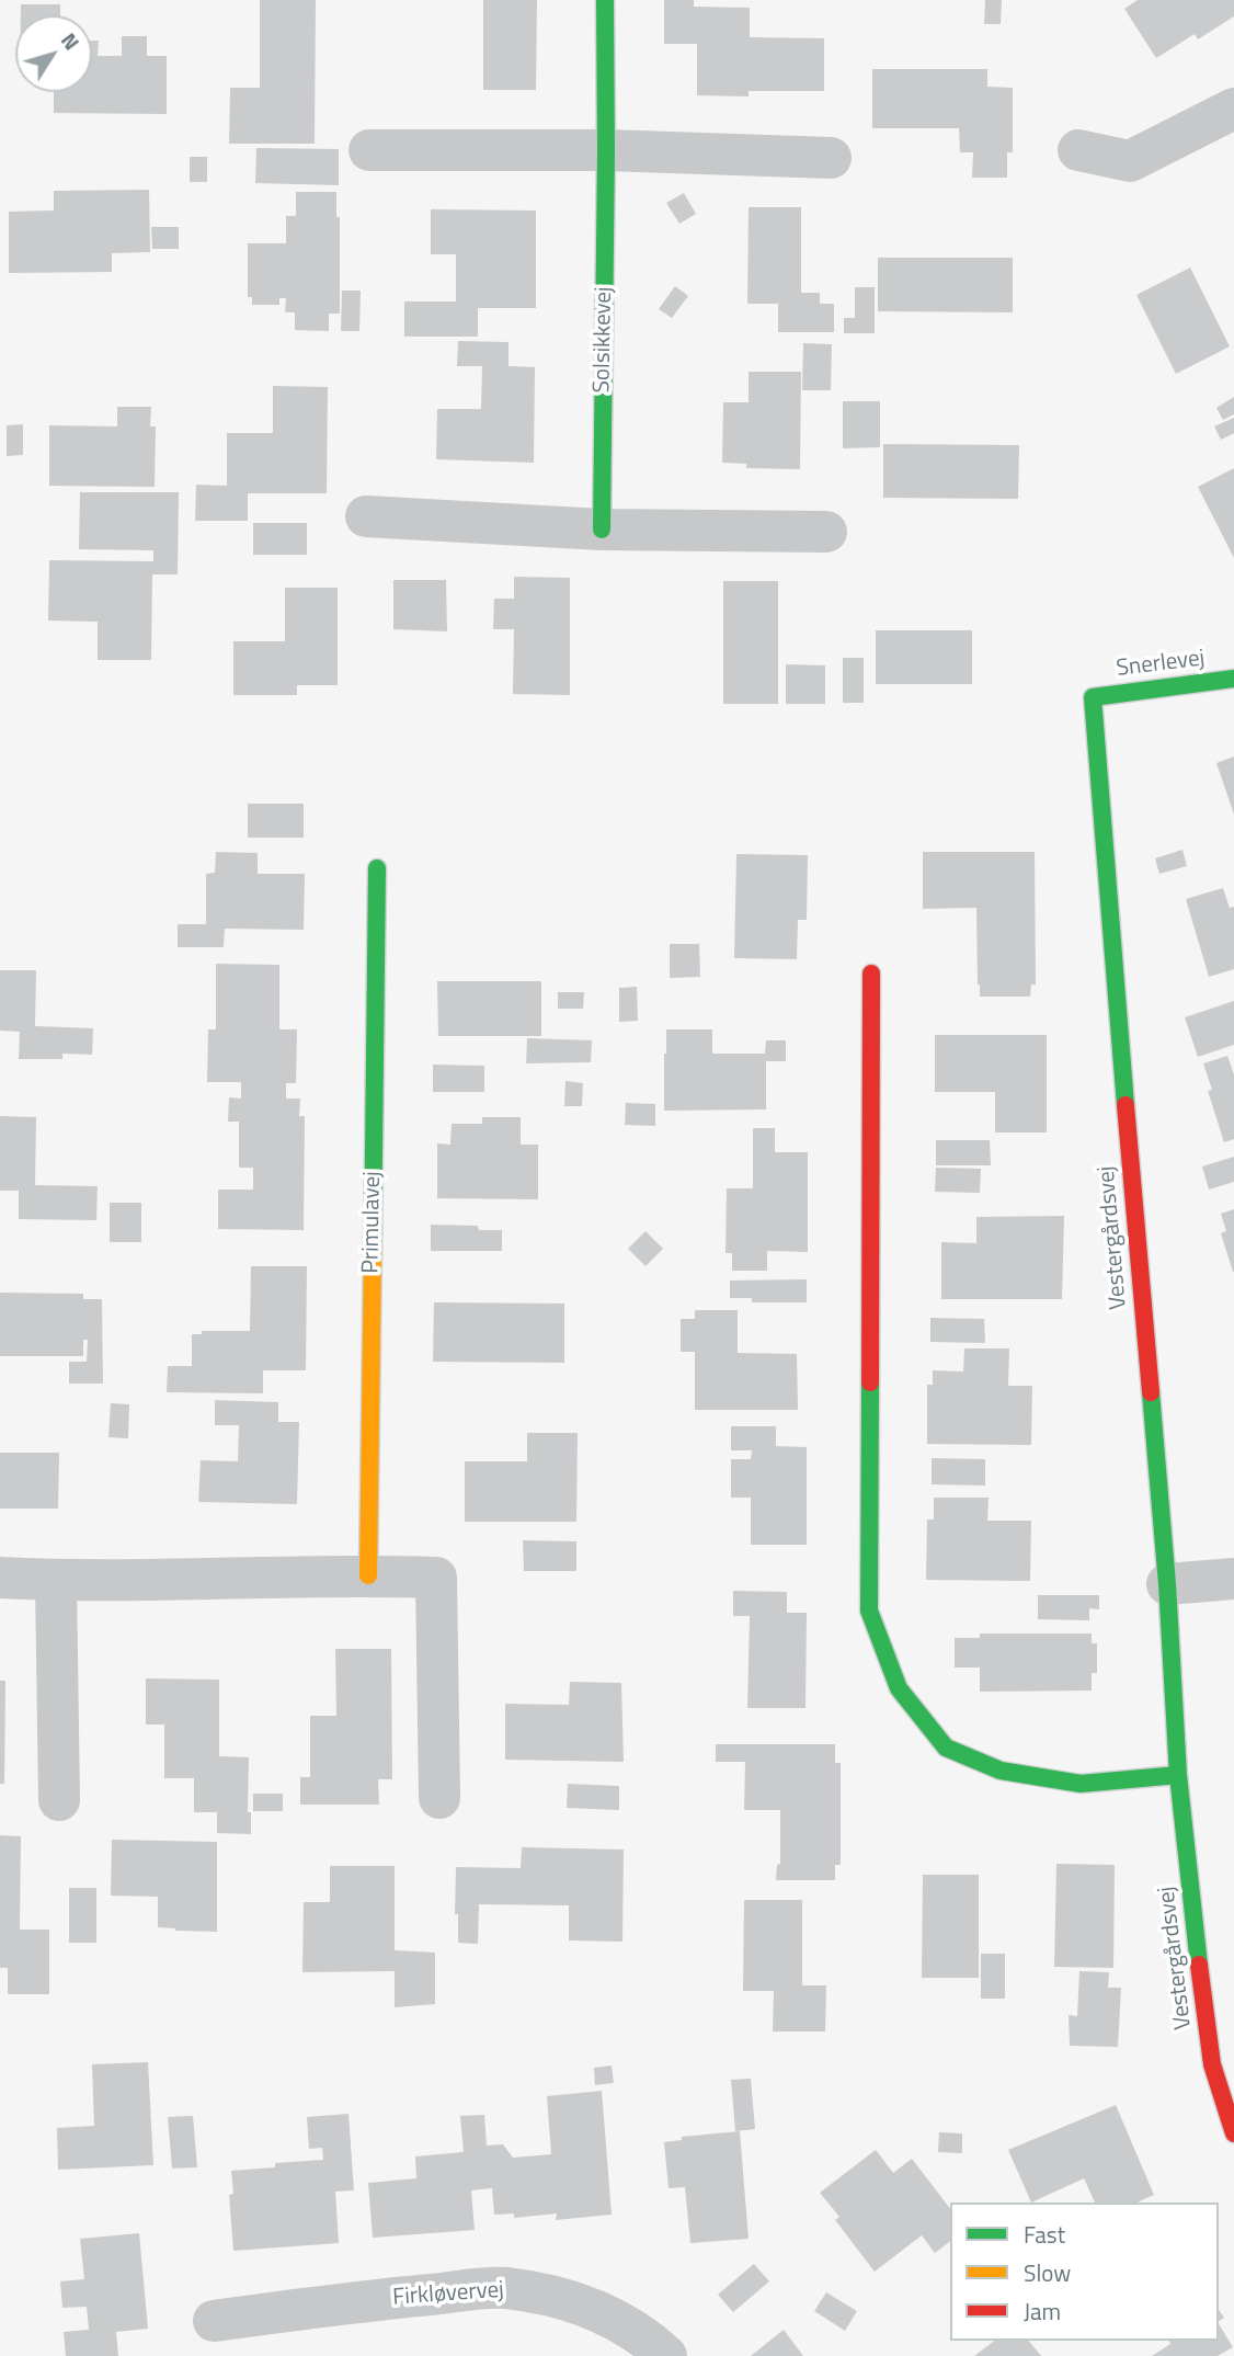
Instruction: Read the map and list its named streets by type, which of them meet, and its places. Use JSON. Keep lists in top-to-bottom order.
{
  "streets": {
    "street": [
      "Solsikkevej",
      "Snerlevej",
      "Primulavej",
      "Vestergårdsvej",
      "Firkløvervej"
    ]
  },
  "crossings": [
    ["Snerlevej", "Vestergårdsvej"]
  ],
  "legend": ["Fast", "Slow", "Jam"],
  "north": "top right"
}
